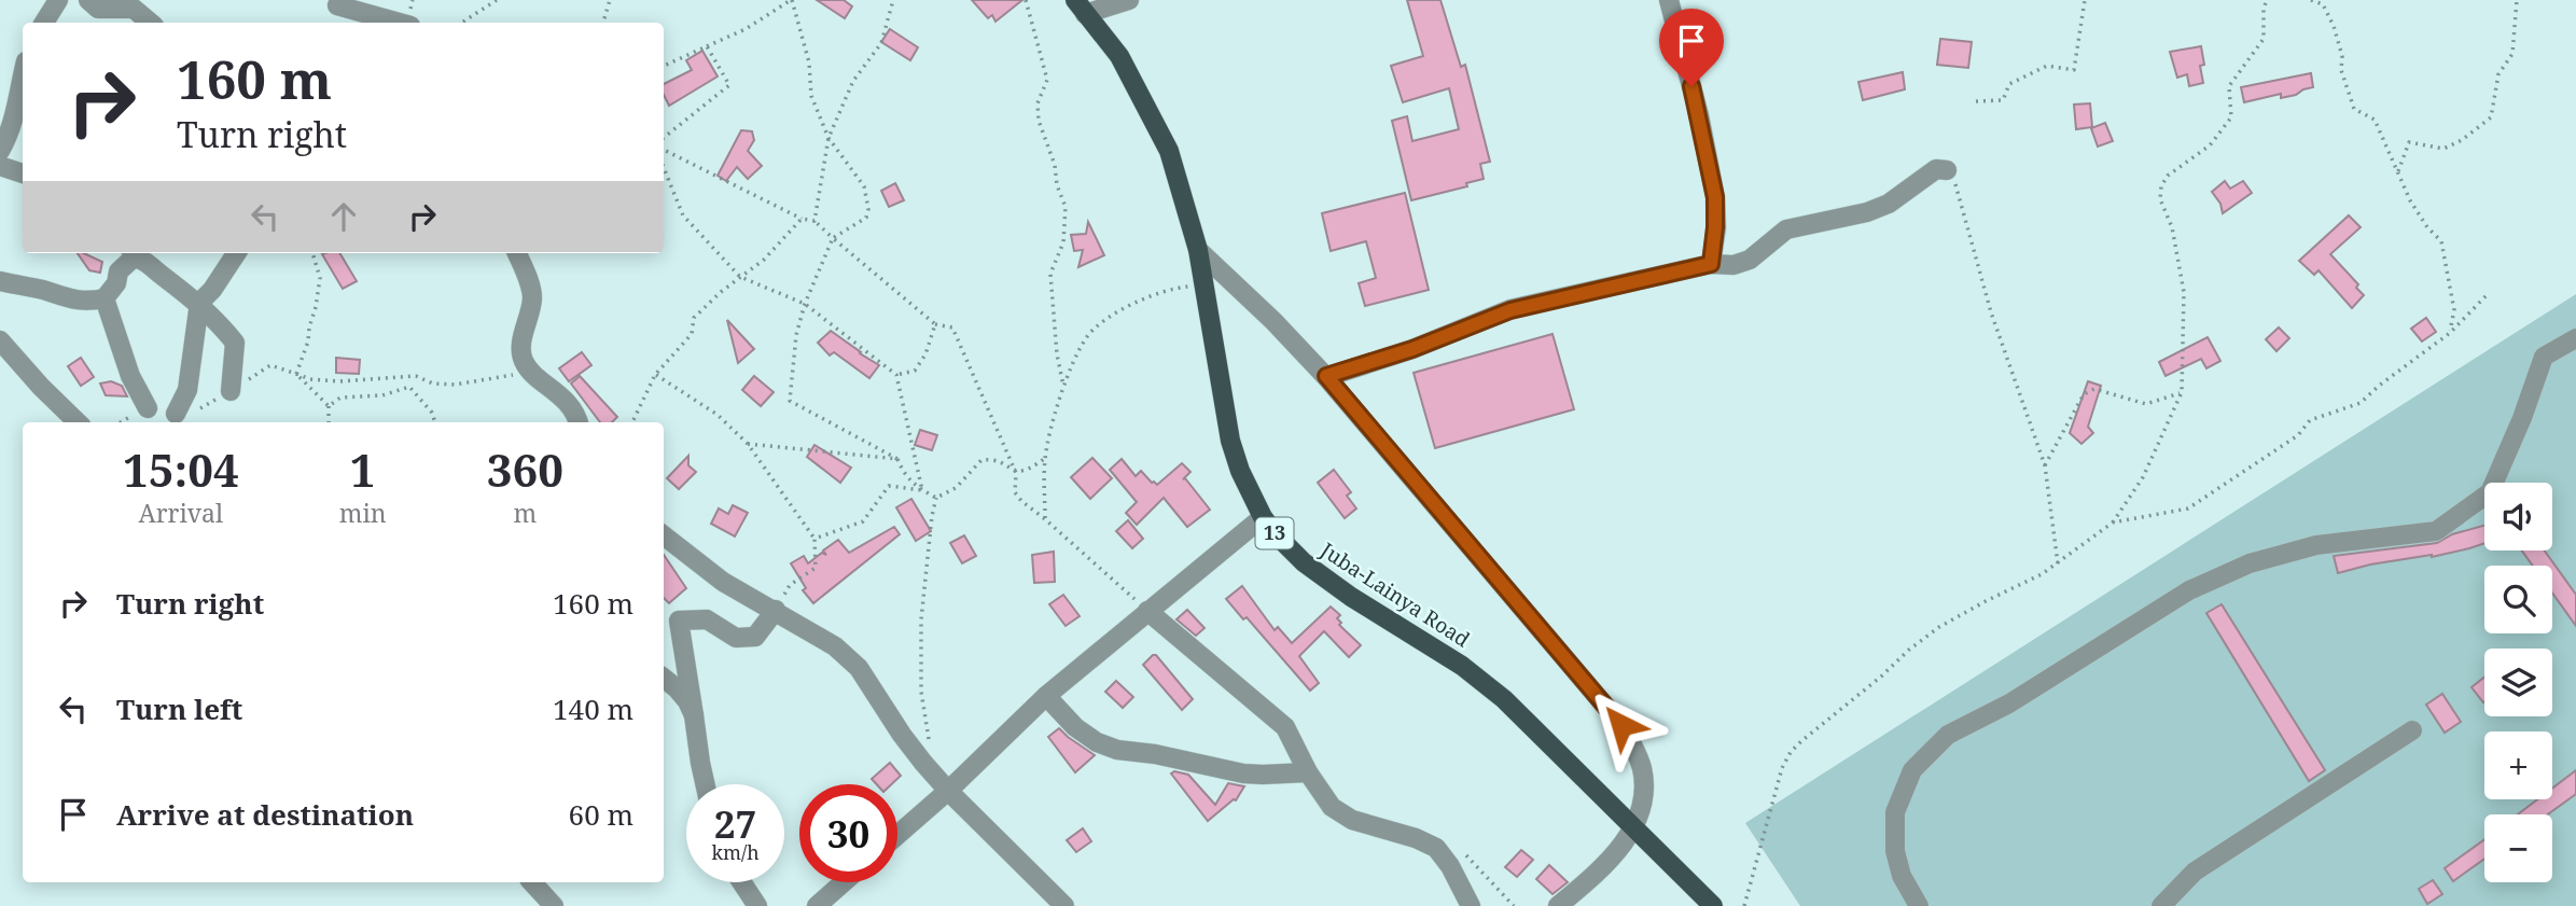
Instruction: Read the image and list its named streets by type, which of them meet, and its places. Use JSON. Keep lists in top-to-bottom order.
{
  "streets": {
    "main road": ["13", "Juba-Lainya Road"]
  },
  "page": {
    "turn": ["160 m", "Turn right"],
    "eta": [
      "15:04",
      "Arrival",
      "1",
      "min",
      "360",
      "m"
    ],
    "map_buttons": ["+", "−"],
    "list": [
      {
        "name": "Turn right",
        "value": "160 m"
      },
      {
        "name": "Turn left",
        "value": "140 m"
      },
      {
        "name": "Arrive at destination",
        "value": "60 m"
      }
    ],
    "speed": "27 km/h",
    "limit": "30"
  }
}
